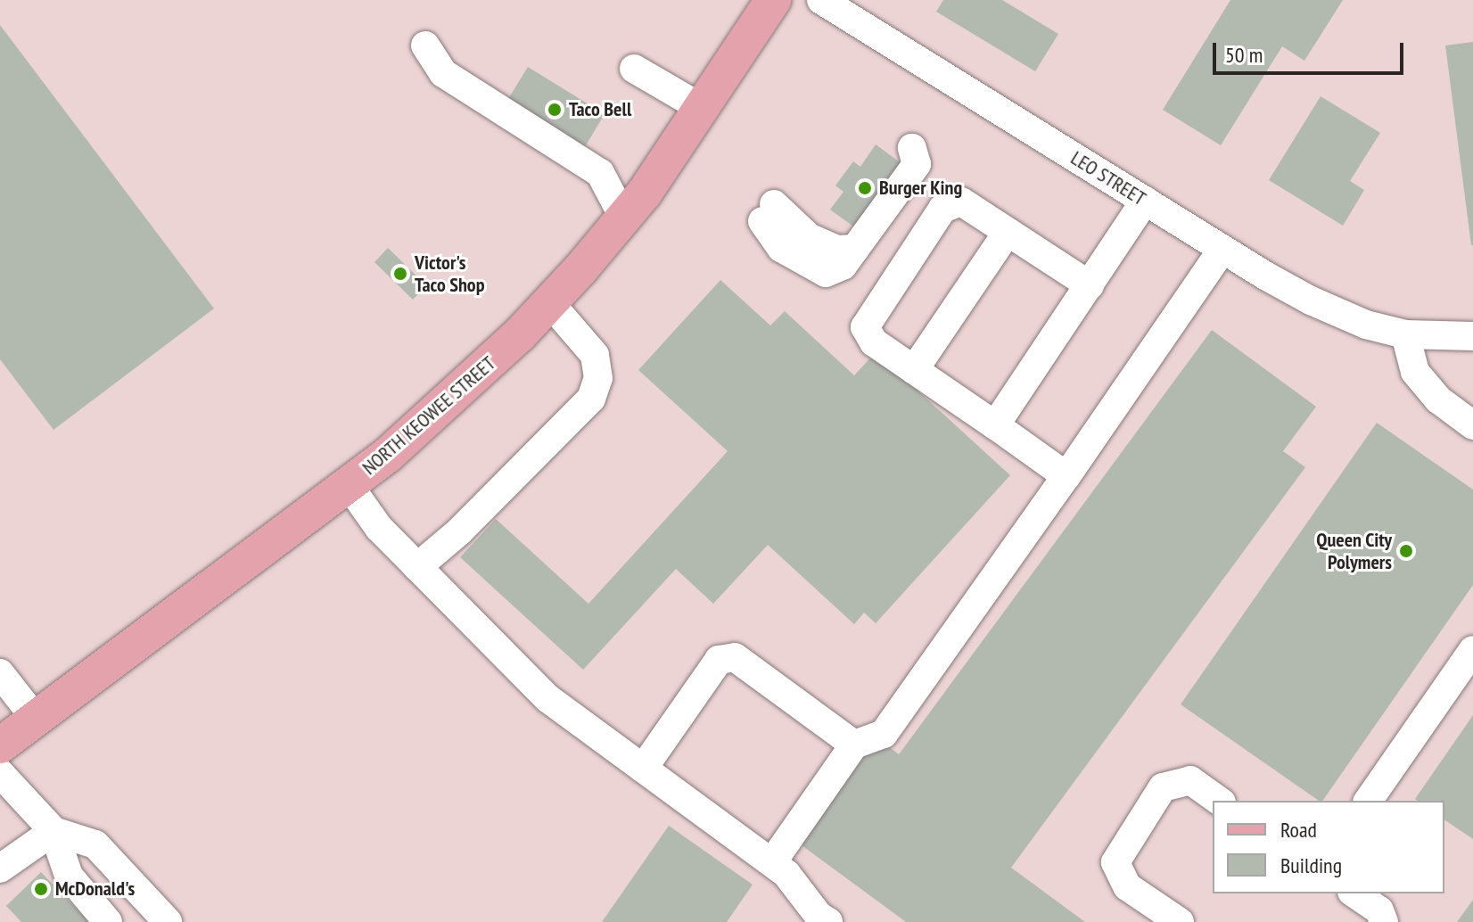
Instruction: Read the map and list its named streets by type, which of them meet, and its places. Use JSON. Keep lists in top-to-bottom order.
{
  "streets": {
    "main road": ["NORTH KEOWEE STREET"],
    "street": ["LEO STREET"]
  },
  "places": [
    "Taco Bell",
    "Burger King",
    "Victor's Taco Shop",
    "Queen City Polymers",
    "McDonald's"
  ],
  "legend": ["Road", "Building"],
  "scale_bar": "50 m"
}
